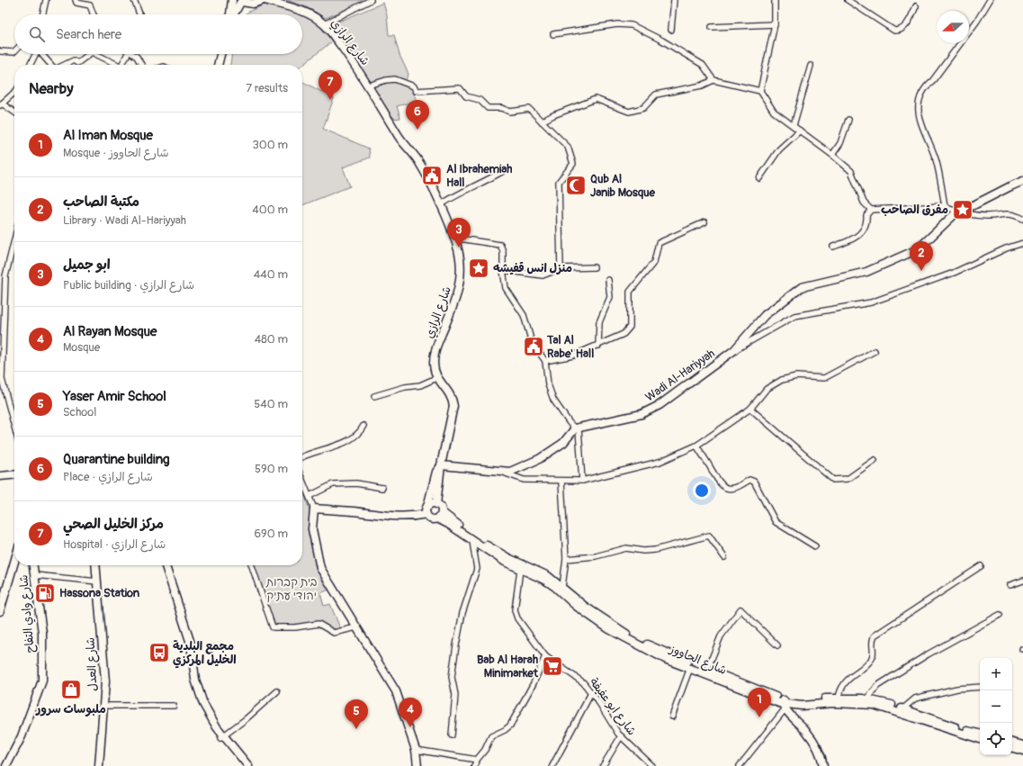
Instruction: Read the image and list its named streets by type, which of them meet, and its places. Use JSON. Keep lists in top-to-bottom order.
{
  "streets": {
    "main road": [
      "شارع الرازي",
      "Wadi Al-Hariyyah",
      "شارع وادي التفاح",
      "شارع الحاووز",
      "شارع العدل"
    ],
    "street": ["شارع ابو عفيفة"]
  },
  "crossings": [
    ["شارع الحاووز", "شارع ابو عفيفة"]
  ],
  "parks": ["בית קברות יהודי עתיק"],
  "places": {
    "public building": ["Al Ibrahemiah Hall", "Tal Al Rabe' Hall"],
    "mosque": ["Qub Al Janib Mosque"],
    "place": ["مفرق الصاحب", "منزل انس قفيشه"],
    "fuel station": ["Hassona Station"],
    "bus stop": ["مجمع البلدية الخليل المركزي"],
    "supermarket": ["Bab Al Harah Minimarket"],
    "shop": ["ملبوسات سرور"]
  },
  "north": "left",
  "page": {
    "search": "Search here",
    "heading": ["Nearby", "7 results"],
    "pins": [
      "7",
      "6",
      "3",
      "2",
      "1",
      "4",
      "5"
    ],
    "list": [
      {
        "mark": "1",
        "name": "Al Iman Mosque",
        "note": "Mosque · شارع الحاووز",
        "value": "300 m"
      },
      {
        "mark": "2",
        "name": "مكتبة الصاحب",
        "note": "Library · Wadi Al-Hariyyah",
        "value": "400 m"
      },
      {
        "mark": "3",
        "name": "ابو جميل",
        "note": "Public building · شارع الرازي",
        "value": "440 m"
      },
      {
        "mark": "4",
        "name": "Al Rayan Mosque",
        "note": "Mosque",
        "value": "480 m"
      },
      {
        "mark": "5",
        "name": "Yaser Amir School",
        "note": "School",
        "value": "540 m"
      },
      {
        "mark": "6",
        "name": "Quarantine building",
        "note": "Place · شارع الرازي",
        "value": "590 m"
      },
      {
        "mark": "7",
        "name": "مركز الخليل الصحي",
        "note": "Hospital · شارع الرازي",
        "value": "690 m"
      }
    ],
    "map_buttons": ["+", "−"]
  }
}
